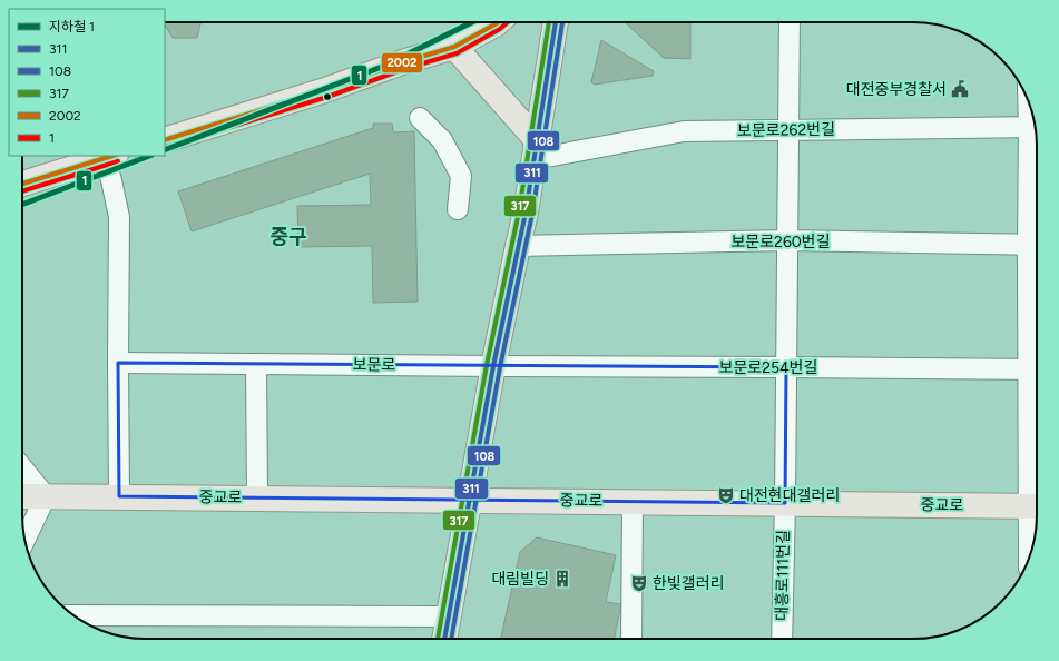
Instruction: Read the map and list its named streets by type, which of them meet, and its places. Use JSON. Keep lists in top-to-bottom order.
{
  "streets": {
    "main road": ["중교로"],
    "street": [
      "보문로262번길",
      "보문로260번길",
      "보문로",
      "보문로254번길",
      "대흥로111번길"
    ]
  },
  "crossings": [
    ["보문로262번길", "대흥로111번길"],
    ["보문로260번길", "대흥로111번길"],
    ["보문로", "보문로254번길"],
    ["보문로254번길", "대흥로111번길"],
    ["중교로", "대흥로111번길"]
  ],
  "districts": ["중구"],
  "places": {
    "public building": ["대전중부경찰서"],
    "theatre": ["대전현대갤러리", "한빛갤러리"],
    "building": ["대림빌딩"]
  },
  "lines": [
    "metro line 1",
    "transit line 311",
    "transit line 108",
    "transit line 317",
    "transit line 2002",
    "transit line 1"
  ],
  "legend": [
    "지하철 1",
    "311",
    "108",
    "317",
    "2002",
    "1"
  ]
}
